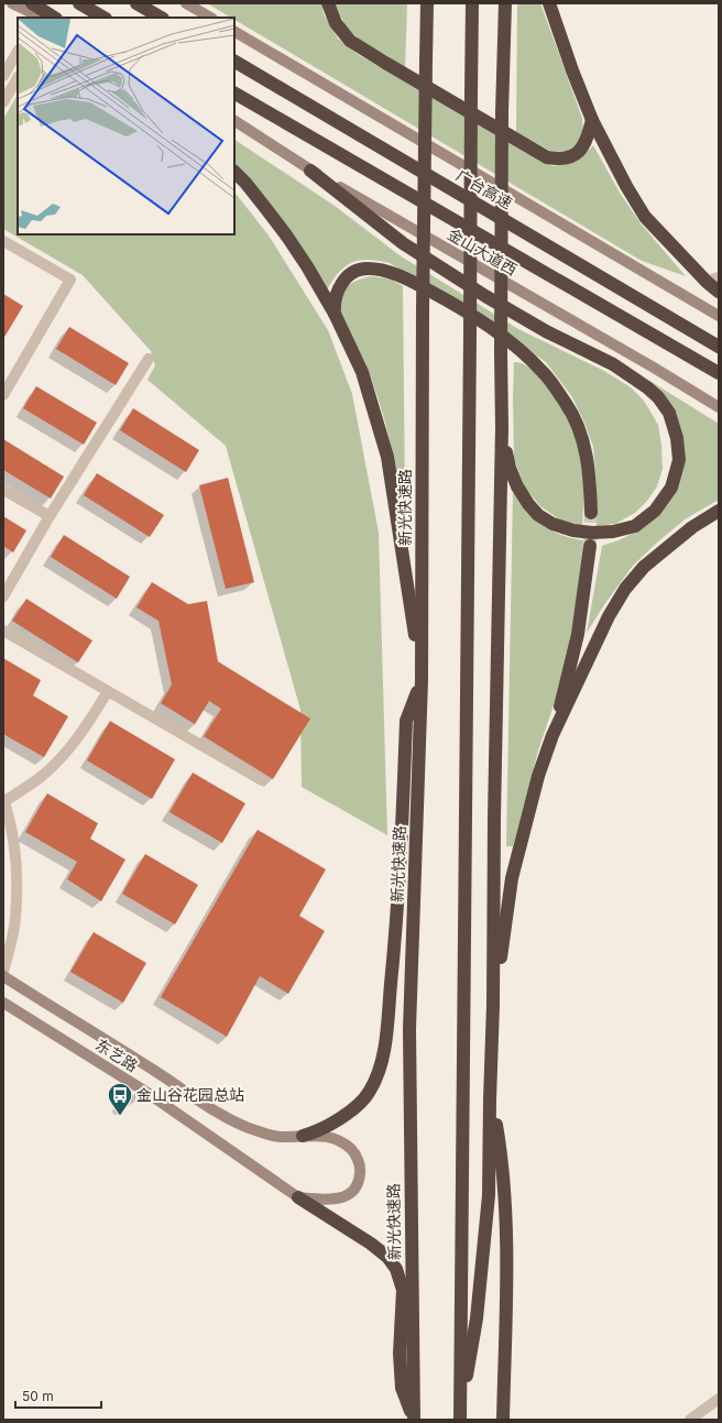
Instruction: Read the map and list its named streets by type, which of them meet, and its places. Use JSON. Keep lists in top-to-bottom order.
{
  "streets": {
    "highway": ["广台高速", "新光快速路"],
    "main road": ["金山大道西", "东艺路"]
  },
  "places": {
    "bus stop": ["金山谷花园总站"]
  },
  "scale_bar": "50 m"
}
